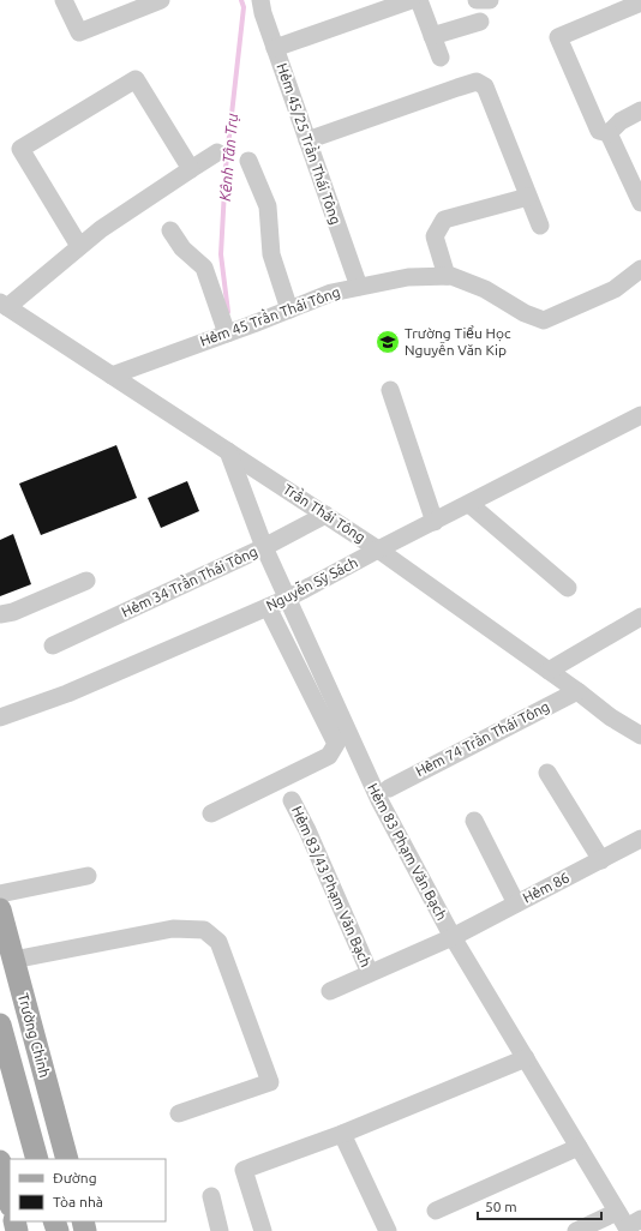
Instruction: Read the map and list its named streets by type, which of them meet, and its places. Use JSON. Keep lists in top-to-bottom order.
{
  "streets": {
    "main road": ["Trường Chinh"],
    "street": [
      "Hẻm 45/25 Trần Thái Tông",
      "Hẻm 45 Trần Thái Tông",
      "Trần Thái Tông",
      "Hẻm 34 Trần Thái Tông",
      "Nguyễn Sỹ Sách",
      "Hẻm 74 Trần Thái Tông",
      "Hẻm 83 Phạm Văn Bạch",
      "Hẻm 83/43 Phạm Văn Bạch",
      "Hẻm 86"
    ]
  },
  "crossings": [
    ["Hẻm 45/25 Trần Thái Tông", "Hẻm 45 Trần Thái Tông"],
    ["Hẻm 45 Trần Thái Tông", "Trần Thái Tông"],
    ["Trần Thái Tông", "Hẻm 34 Trần Thái Tông"],
    ["Trần Thái Tông", "Nguyễn Sỹ Sách"],
    ["Trần Thái Tông", "Hẻm 74 Trần Thái Tông"],
    ["Trần Thái Tông", "Hẻm 83 Phạm Văn Bạch"],
    ["Hẻm 34 Trần Thái Tông", "Hẻm 83 Phạm Văn Bạch"],
    ["Nguyễn Sỹ Sách", "Hẻm 83 Phạm Văn Bạch"],
    ["Hẻm 83 Phạm Văn Bạch", "Hẻm 83/43 Phạm Văn Bạch"],
    ["Hẻm 83 Phạm Văn Bạch", "Hẻm 86"],
    ["Hẻm 83/43 Phạm Văn Bạch", "Hẻm 86"]
  ],
  "water": ["Kênh Tân Trụ"],
  "places": {
    "school or university": ["Trường Tiểu Học Nguyễn Văn Kip"]
  },
  "legend": ["Đường", "Tòa nhà"],
  "scale_bar": "50 m"
}
